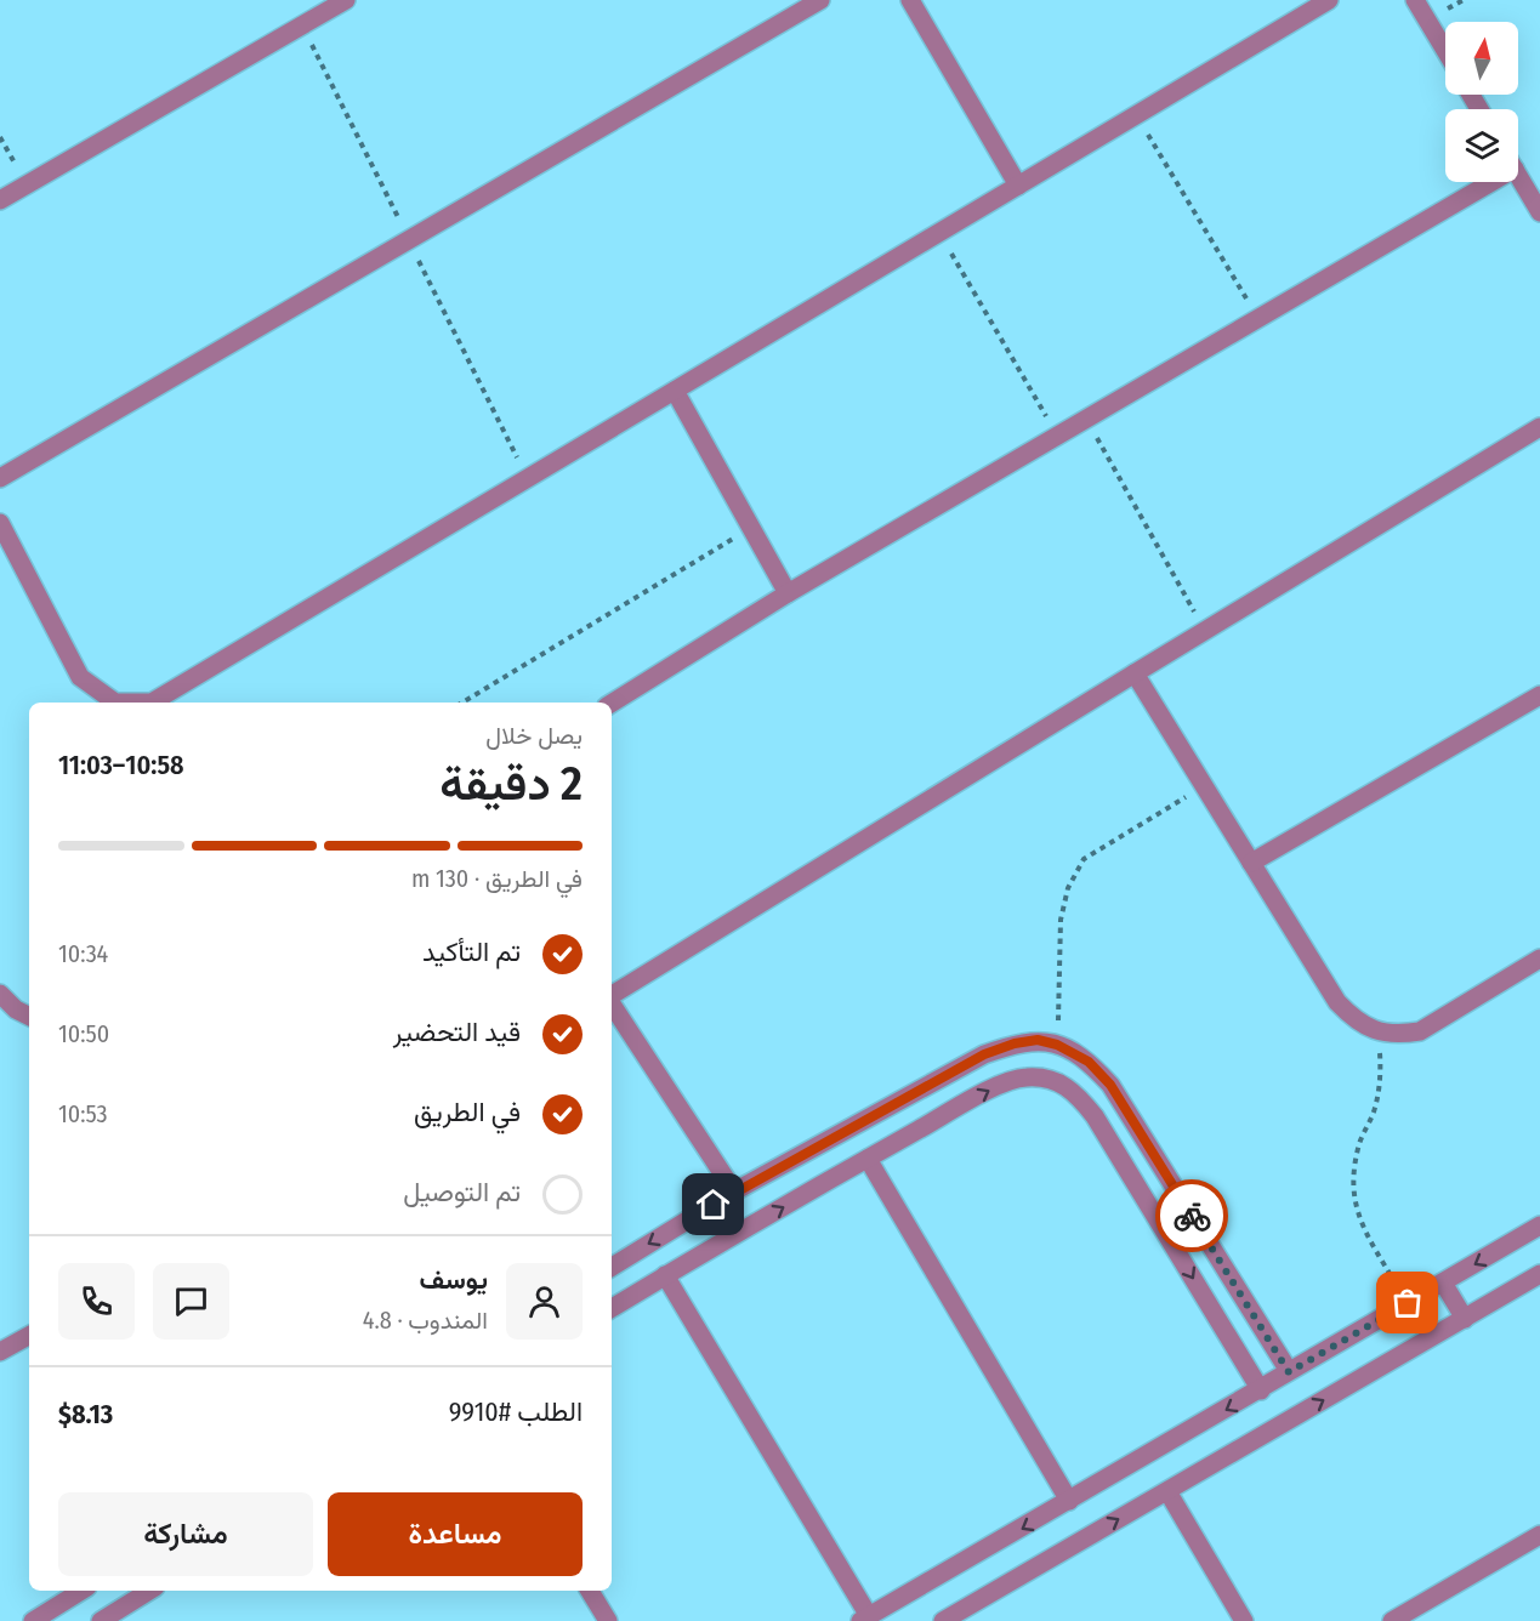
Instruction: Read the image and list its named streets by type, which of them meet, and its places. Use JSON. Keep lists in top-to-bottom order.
{
  "north": "top",
  "page": {
    "heading": ["2 دقيقة", "يصل خلال", "10:58–11:03"],
    "panel": [
      "يوسف",
      "المندوب · 4.8",
      "الطلب #9910",
      "$8.13"
    ],
    "bar": "في الطريق · 130 m",
    "list": [
      ["تم التأكيد", "10:34"],
      ["قيد التحضير", "10:50"],
      ["في الطريق", "10:53"],
      "تم التوصيل"
    ],
    "buttons": ["مساعدة", "مشاركة"]
  }
}
